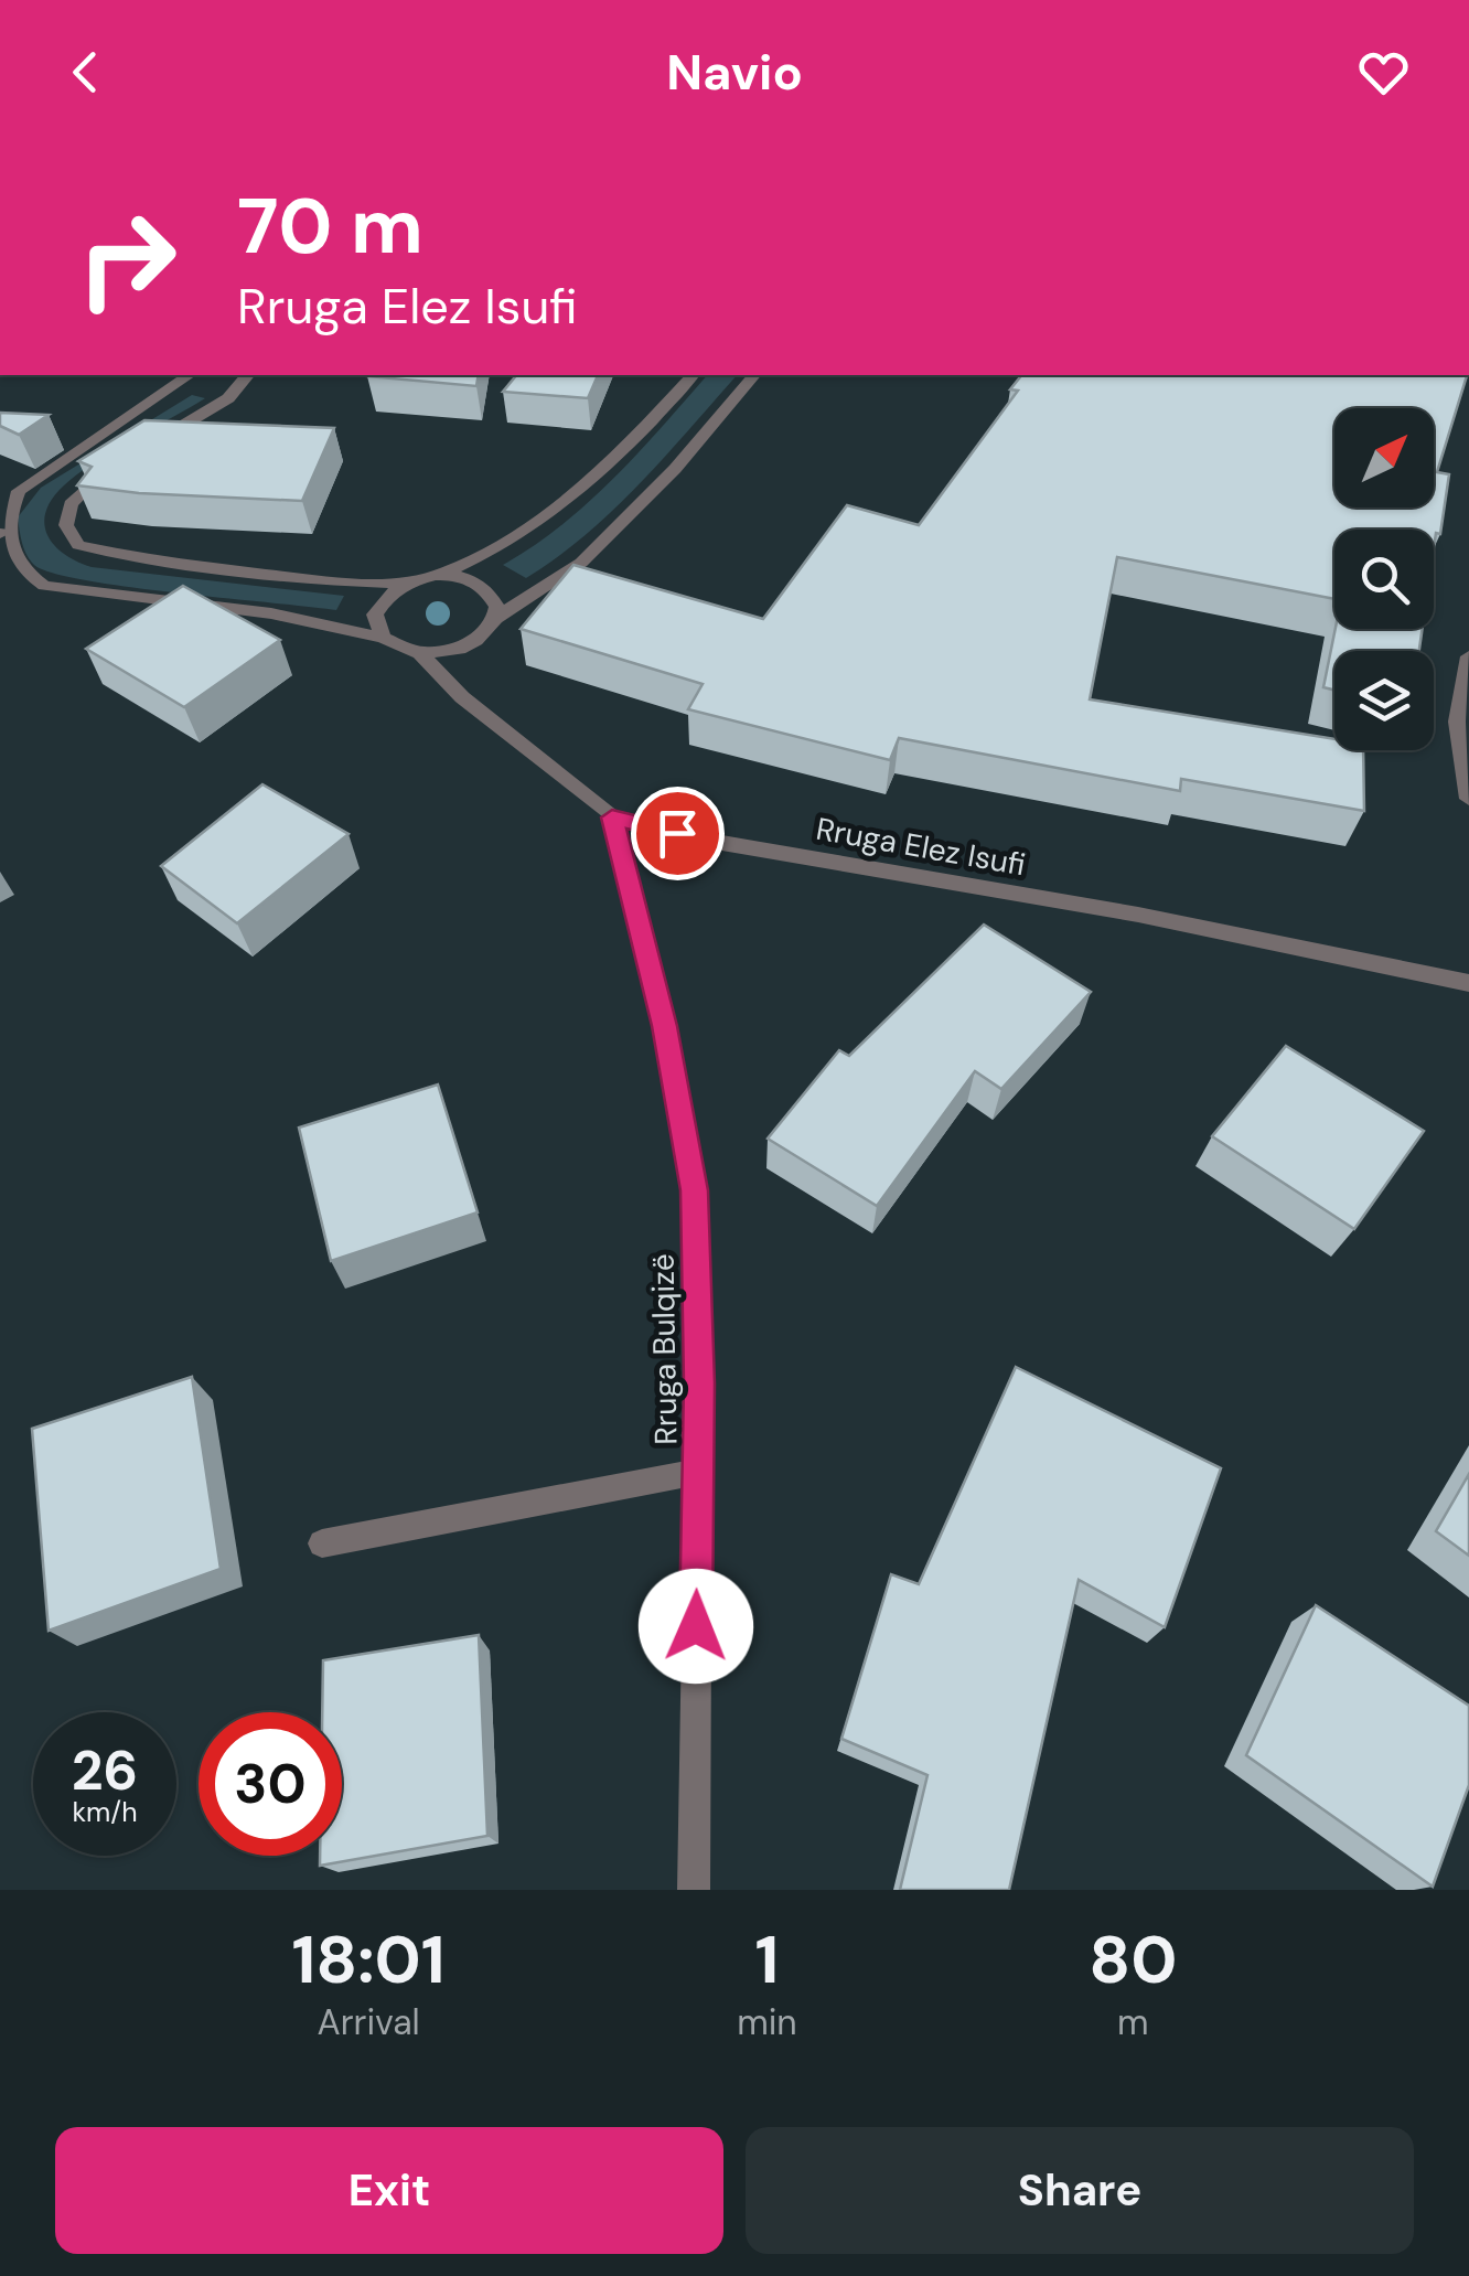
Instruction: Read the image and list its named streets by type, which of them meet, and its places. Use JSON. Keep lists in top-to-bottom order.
{
  "streets": {
    "street": ["Rruga Elez Isufi", "Rruga Bulqizë"]
  },
  "crossings": [
    ["Rruga Elez Isufi", "Rruga Bulqizë"]
  ],
  "north": "top right",
  "page": {
    "header": "Navio",
    "turn": ["70 m", "Rruga Elez Isufi"],
    "speed": "26 km/h",
    "limit": "30",
    "eta": [
      "18:01",
      "Arrival",
      "1",
      "min",
      "80",
      "m"
    ],
    "buttons": ["Exit", "Share"]
  }
}
